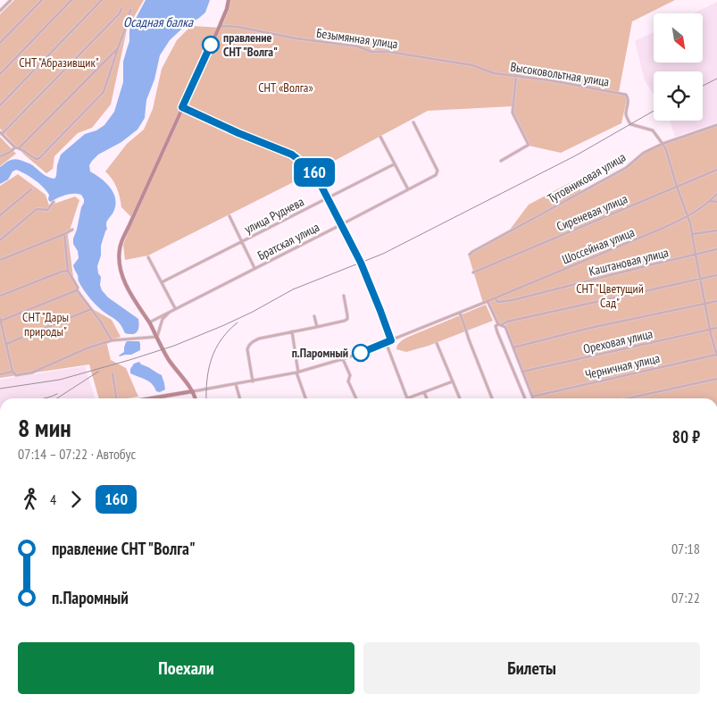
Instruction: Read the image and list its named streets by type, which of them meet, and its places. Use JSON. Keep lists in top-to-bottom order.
{
  "streets": {
    "street": [
      "Безымянная улица",
      "Высоковольтная улица",
      "Тутовниковая улица",
      "Сиреневая улица",
      "улица Руднева",
      "Братская улица",
      "Шоссейная улица",
      "Каштановая улица",
      "Ореховая улица",
      "Черничная улица"
    ]
  },
  "crossings": [
    ["Безымянная улица", "Высоковольтная улица"],
    ["Высоковольтная улица", "Тутовниковая улица"],
    ["Шоссейная улица", "Каштановая улица"]
  ],
  "water": ["Осадная балка"],
  "parks": [
    "СНТ \"Абразивщик\"",
    "СНТ «Волга»",
    "СНТ \"Цветущий Сад\"",
    "СНТ \"Дары природы\""
  ],
  "places": ["правление СНТ \"Волга\"", "п.Паромный"],
  "lines": ["bus line 160"],
  "north": "bottom right",
  "page": {
    "on_map": "160",
    "heading": ["8 мин", "07:14 – 07:22 · Автобус", "80 ₽"],
    "legs": ["4", "160"],
    "list": [
      {
        "name": "правление СНТ \"Волга\"",
        "value": "07:18"
      },
      {
        "name": "п.Паромный",
        "value": "07:22"
      }
    ],
    "buttons": ["Поехали", "Билеты"]
  }
}
